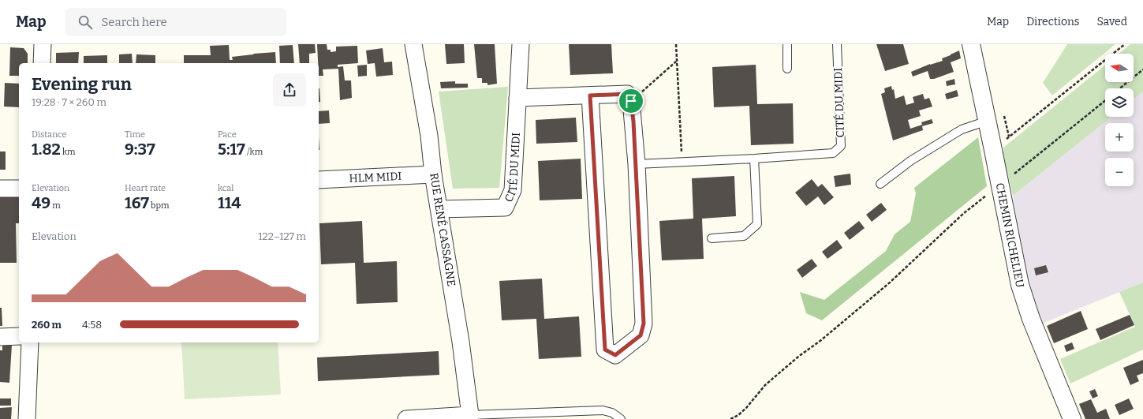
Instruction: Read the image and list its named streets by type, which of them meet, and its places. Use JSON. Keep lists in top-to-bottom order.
{
  "streets": {
    "street": [
      "CITÉ DU MIDI",
      "HLM MIDI",
      "RUE RENÉ CASSAGNE",
      "CHEMIN RICHELIEU"
    ]
  },
  "crossings": [
    ["CITÉ DU MIDI", "RUE RENÉ CASSAGNE"],
    ["HLM MIDI", "RUE RENÉ CASSAGNE"]
  ],
  "north": "left",
  "page": {
    "header": "Map",
    "search": "Search here",
    "nav": ["Map", "Directions", "Saved"],
    "map_buttons": ["+", "−"],
    "heading": ["Evening run", "19:28 · 7 × 260 m"],
    "stats": [
      ["Distance", "1.82 km"],
      ["Time", "9:37"],
      ["Pace", "5:17 /km"],
      ["Elevation", "49 m"],
      ["Heart rate", "167 bpm"],
      ["kcal", "114"]
    ],
    "chart": ["Elevation", "122–127 m"],
    "list": [
      {
        "name": "260 m",
        "note": "4:58"
      }
    ]
  }
}
